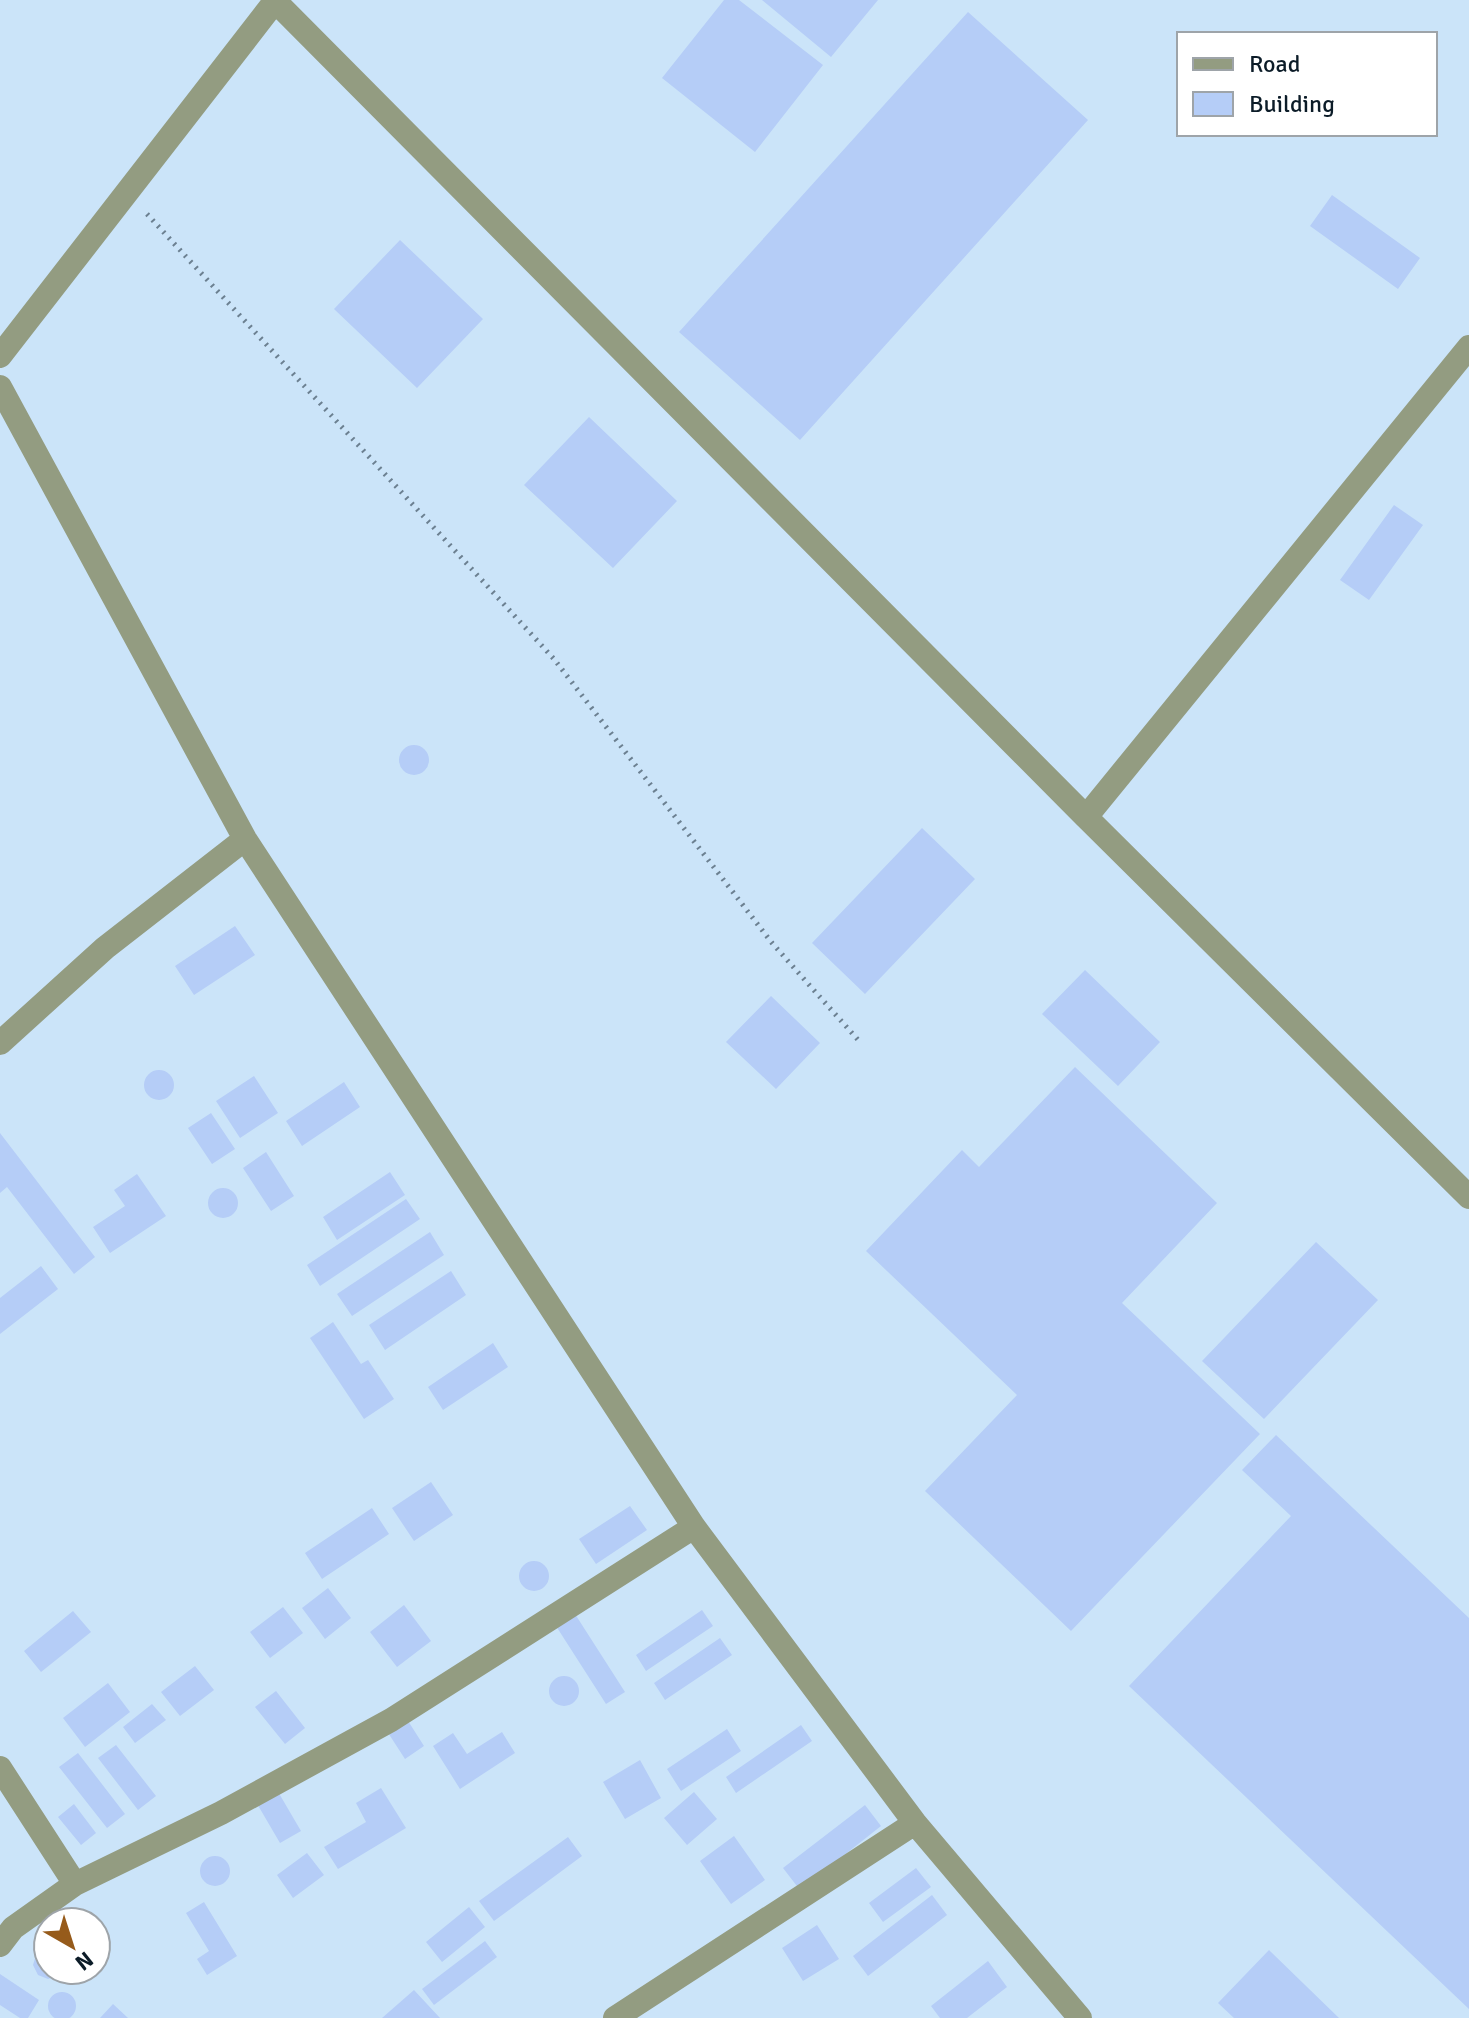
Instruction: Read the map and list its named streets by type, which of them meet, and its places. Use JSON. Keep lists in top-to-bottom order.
{
  "legend": ["Road", "Building"],
  "north": "bottom right"
}
